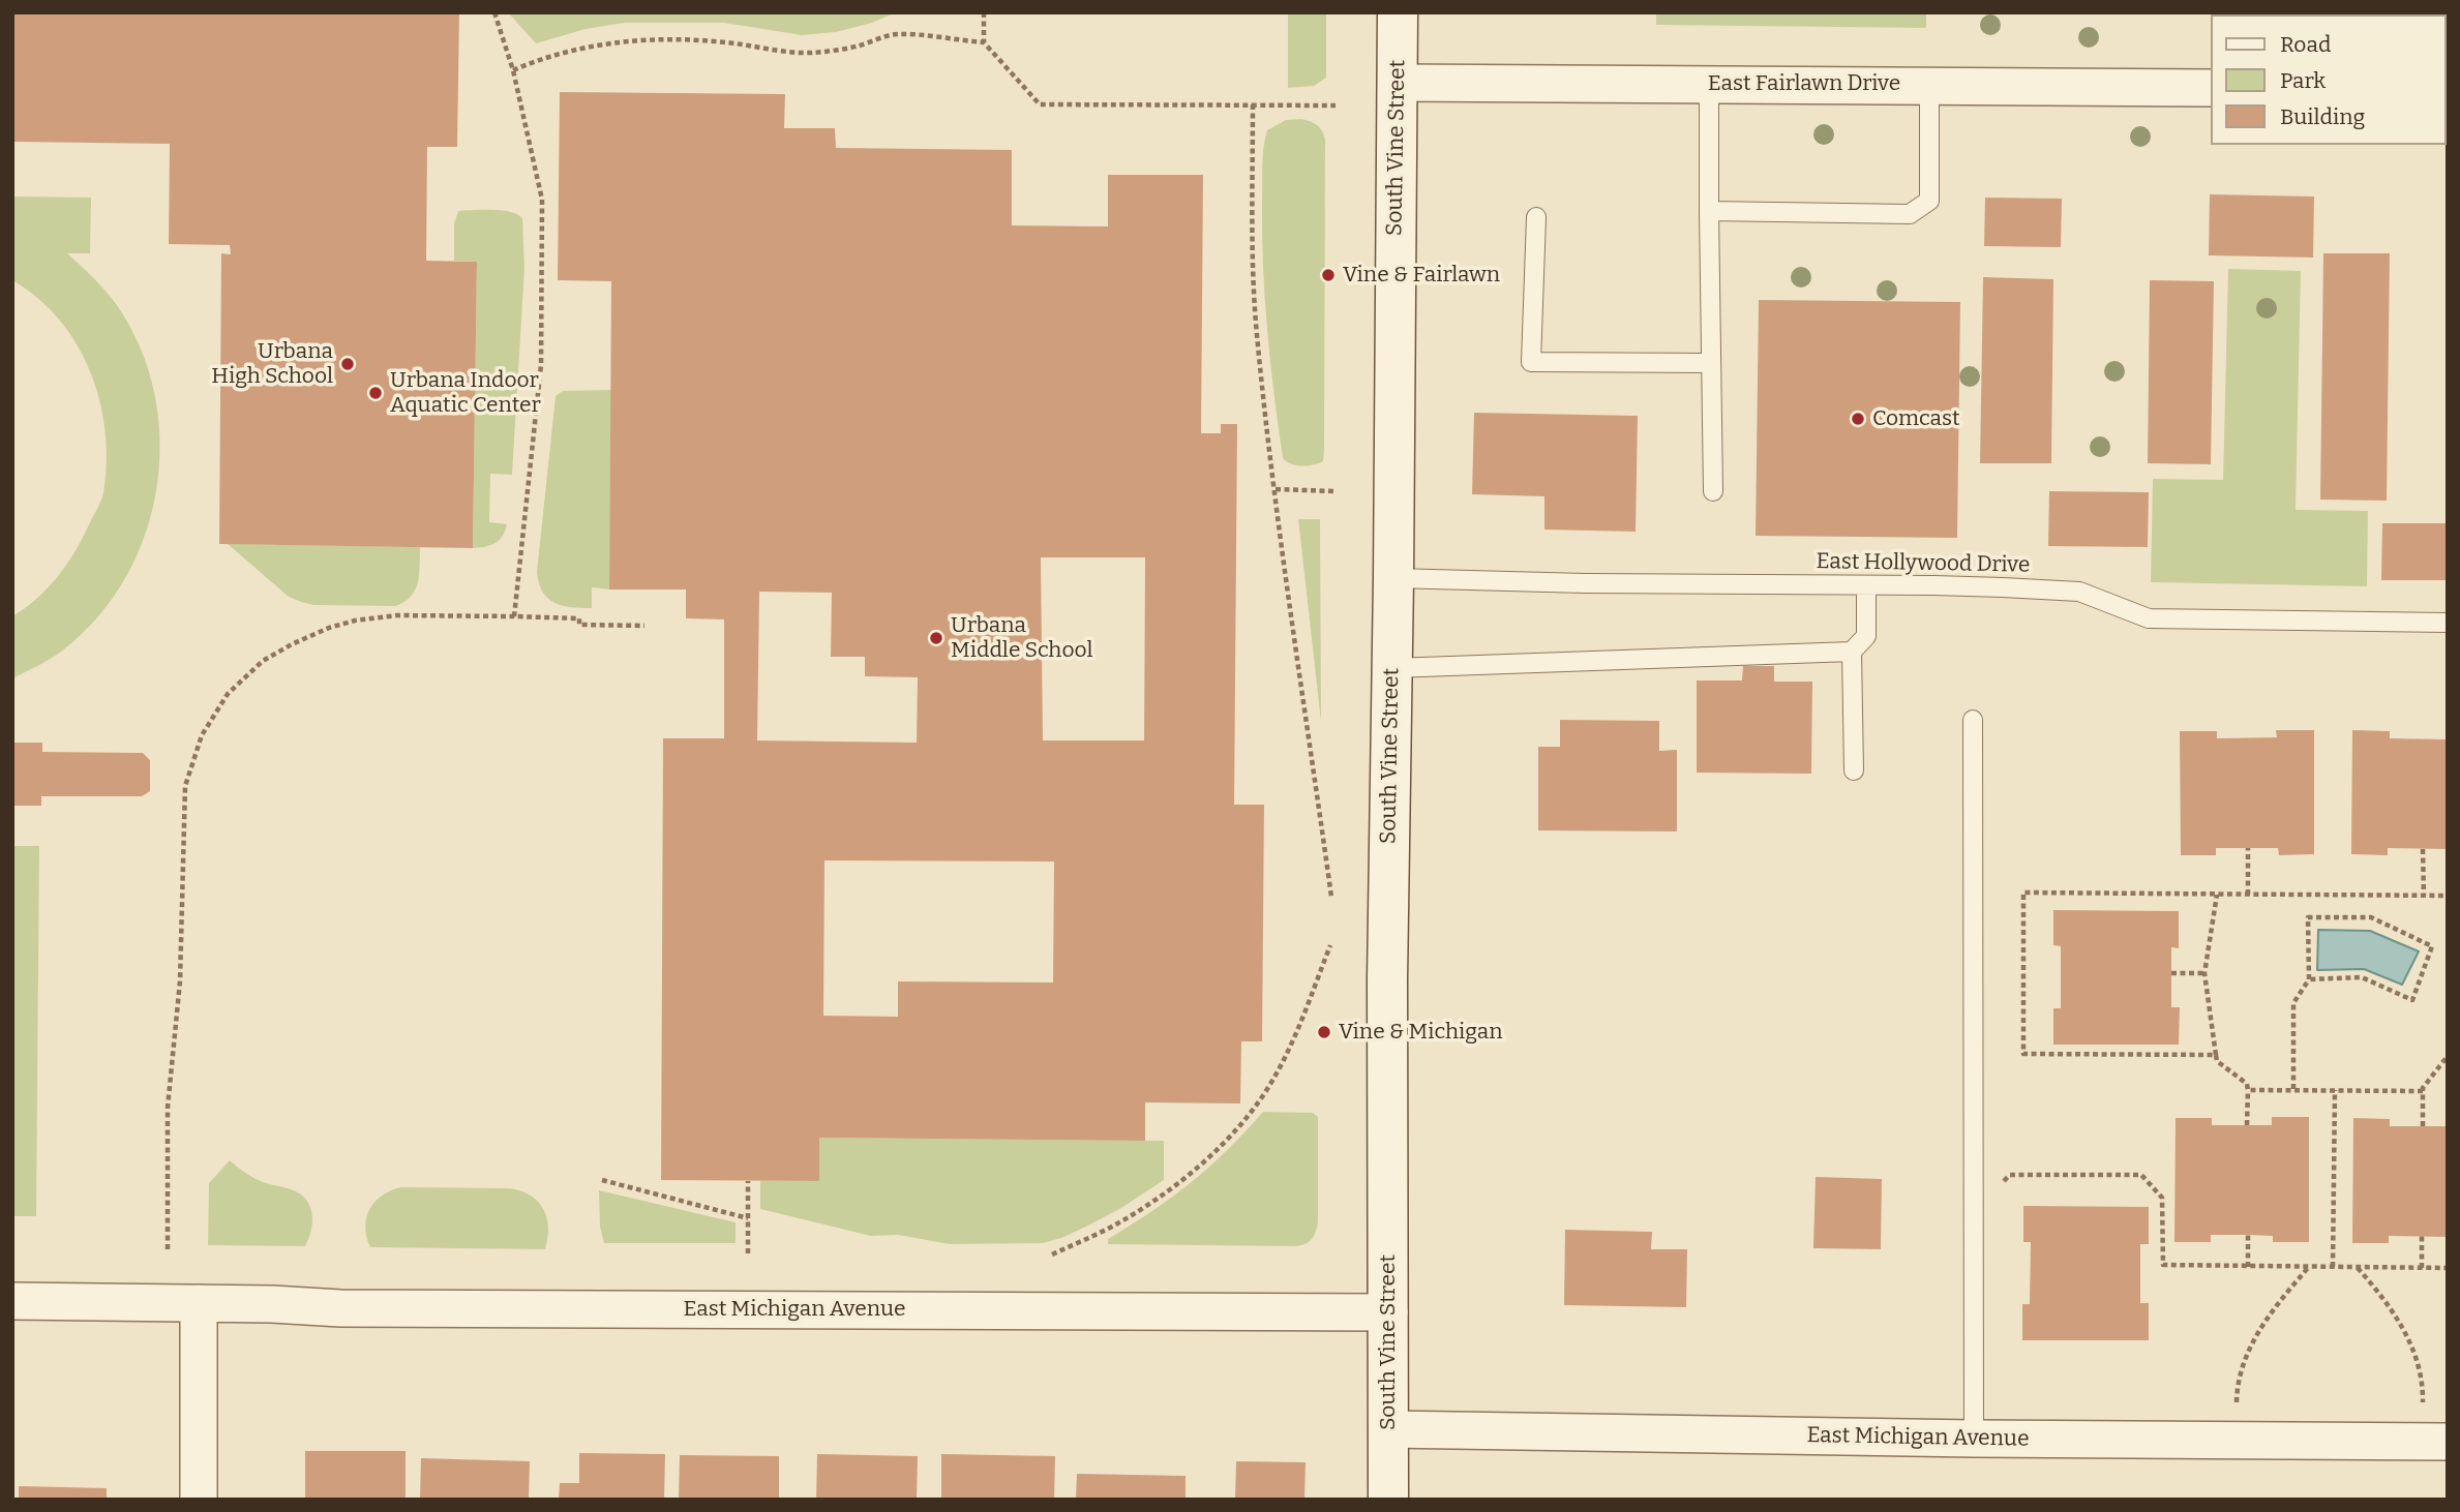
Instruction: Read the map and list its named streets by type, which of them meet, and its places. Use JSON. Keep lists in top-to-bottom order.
{
  "streets": {
    "main road": ["South Vine Street"],
    "street": ["East Fairlawn Drive", "East Michigan Avenue"],
    "lane": ["East Hollywood Drive"]
  },
  "crossings": [
    ["East Fairlawn Drive", "South Vine Street"],
    ["South Vine Street", "East Hollywood Drive"],
    ["South Vine Street", "East Michigan Avenue"]
  ],
  "places": [
    "Vine & Fairlawn",
    "Urbana High School",
    "Urbana Indoor Aquatic Center",
    "Comcast",
    "Urbana Middle School",
    "Vine & Michigan"
  ],
  "legend": ["Road", "Park", "Building"]
}
